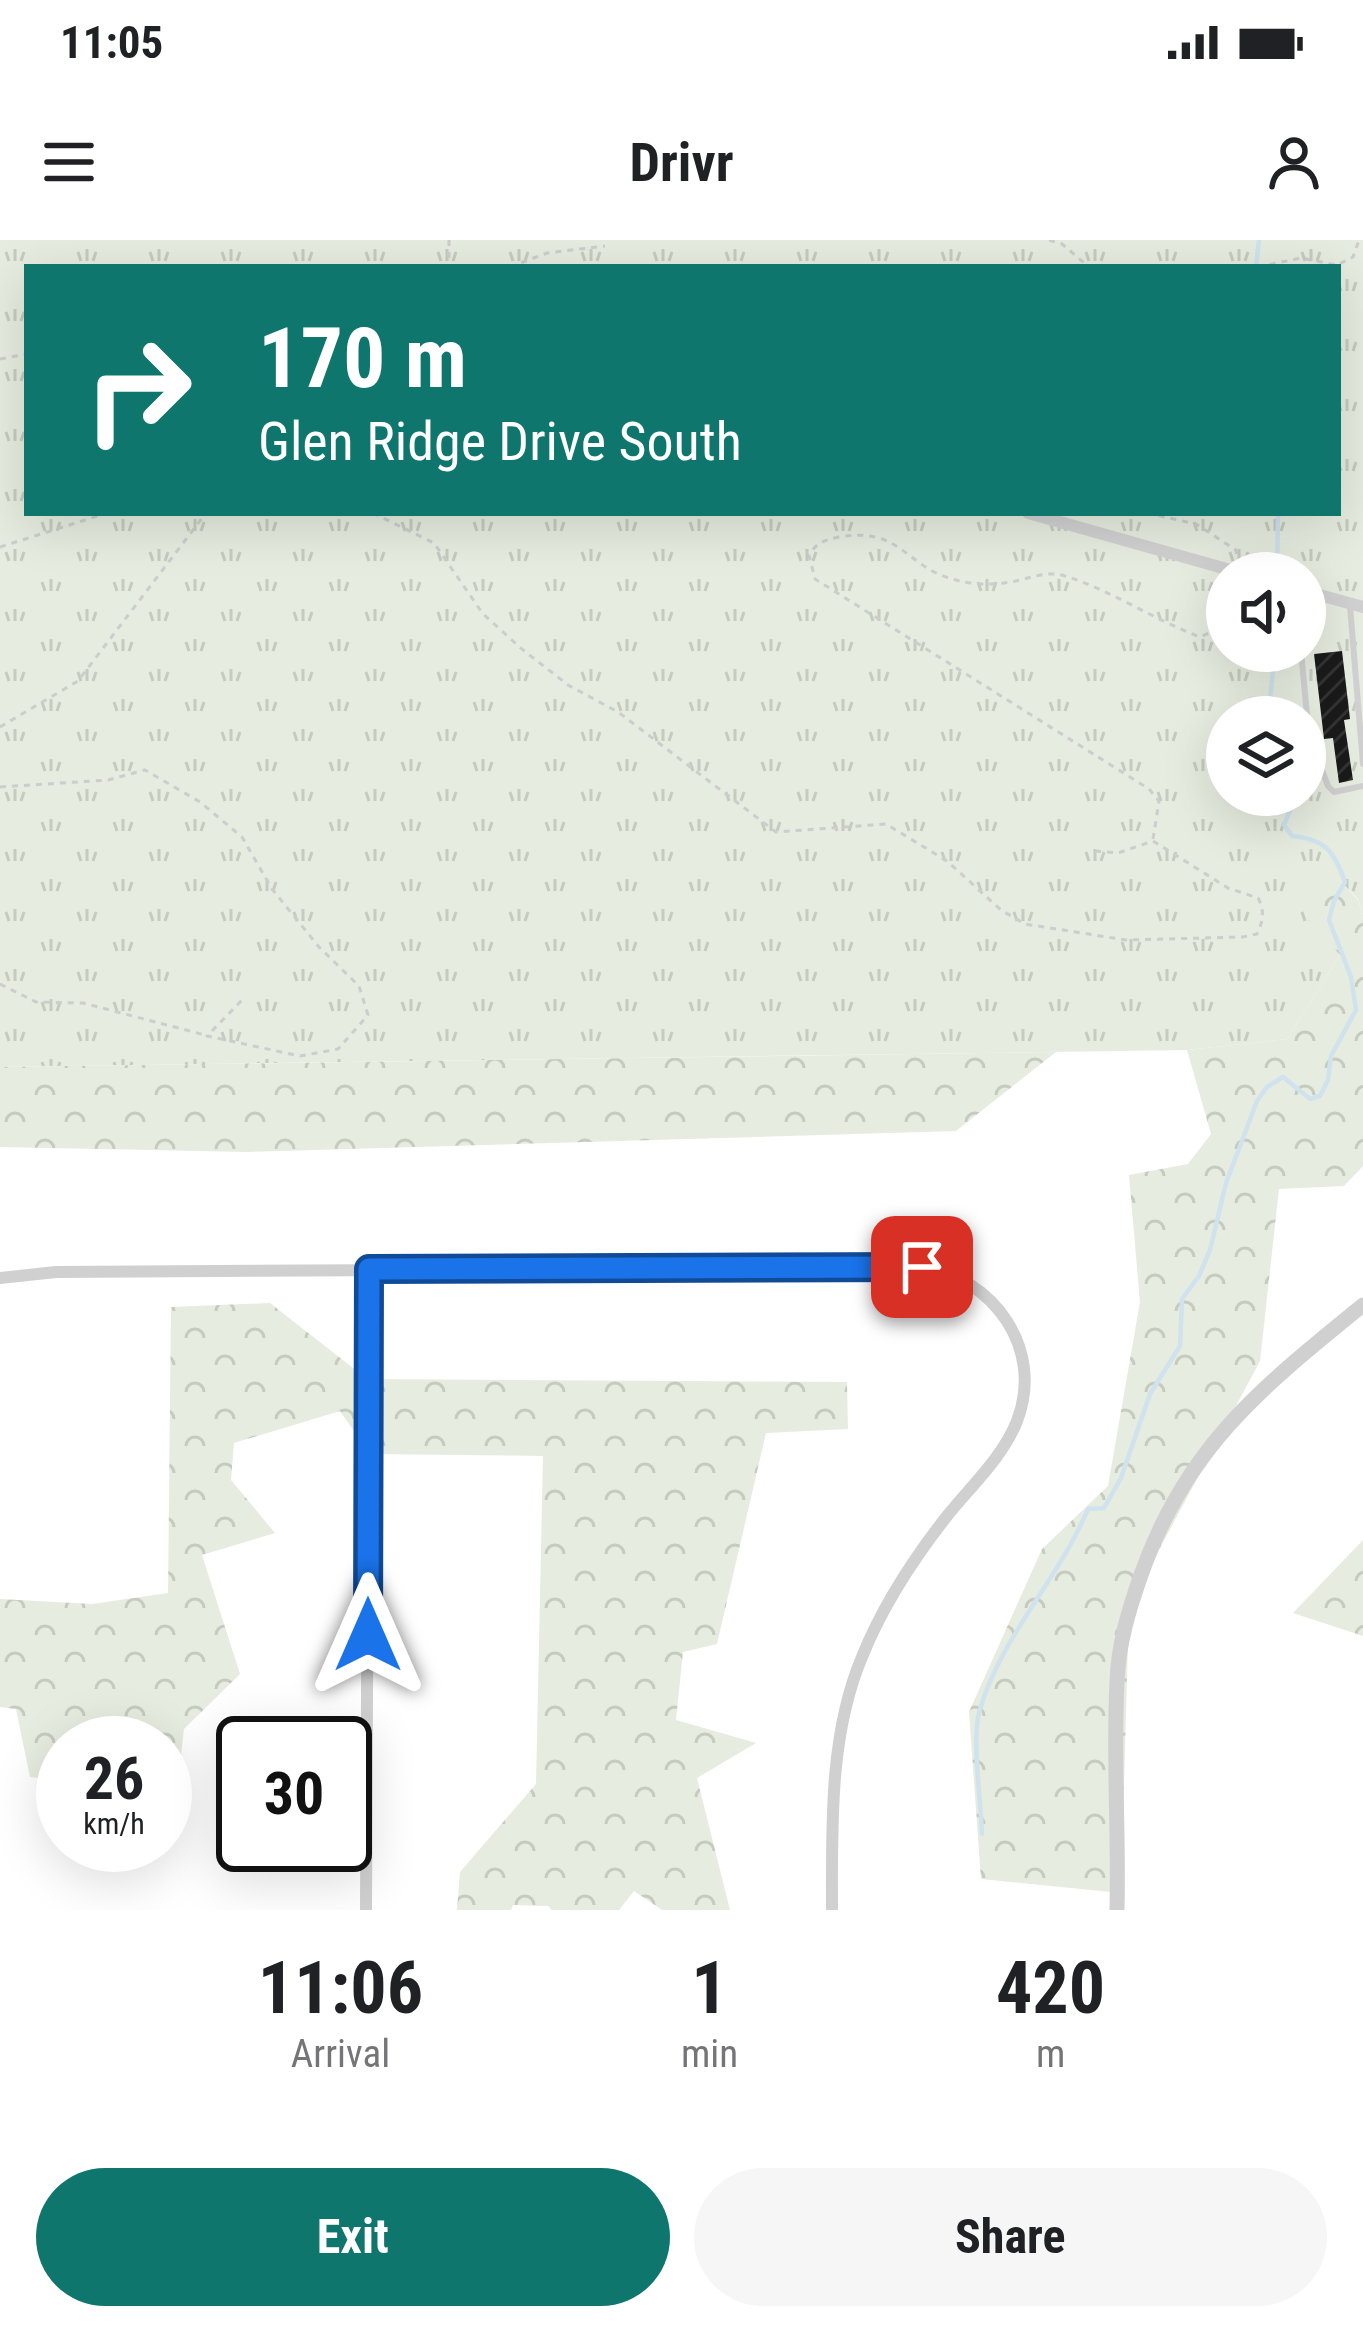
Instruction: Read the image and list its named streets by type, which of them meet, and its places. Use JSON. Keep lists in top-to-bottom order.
{
  "page": {
    "status": "11:05",
    "header": "Drivr",
    "turn": ["170 m", "Glen Ridge Drive South"],
    "speed": "26 km/h",
    "limit": "30",
    "eta": [
      "11:06",
      "Arrival",
      "1",
      "min",
      "420",
      "m"
    ],
    "buttons": ["Exit", "Share"]
  }
}
